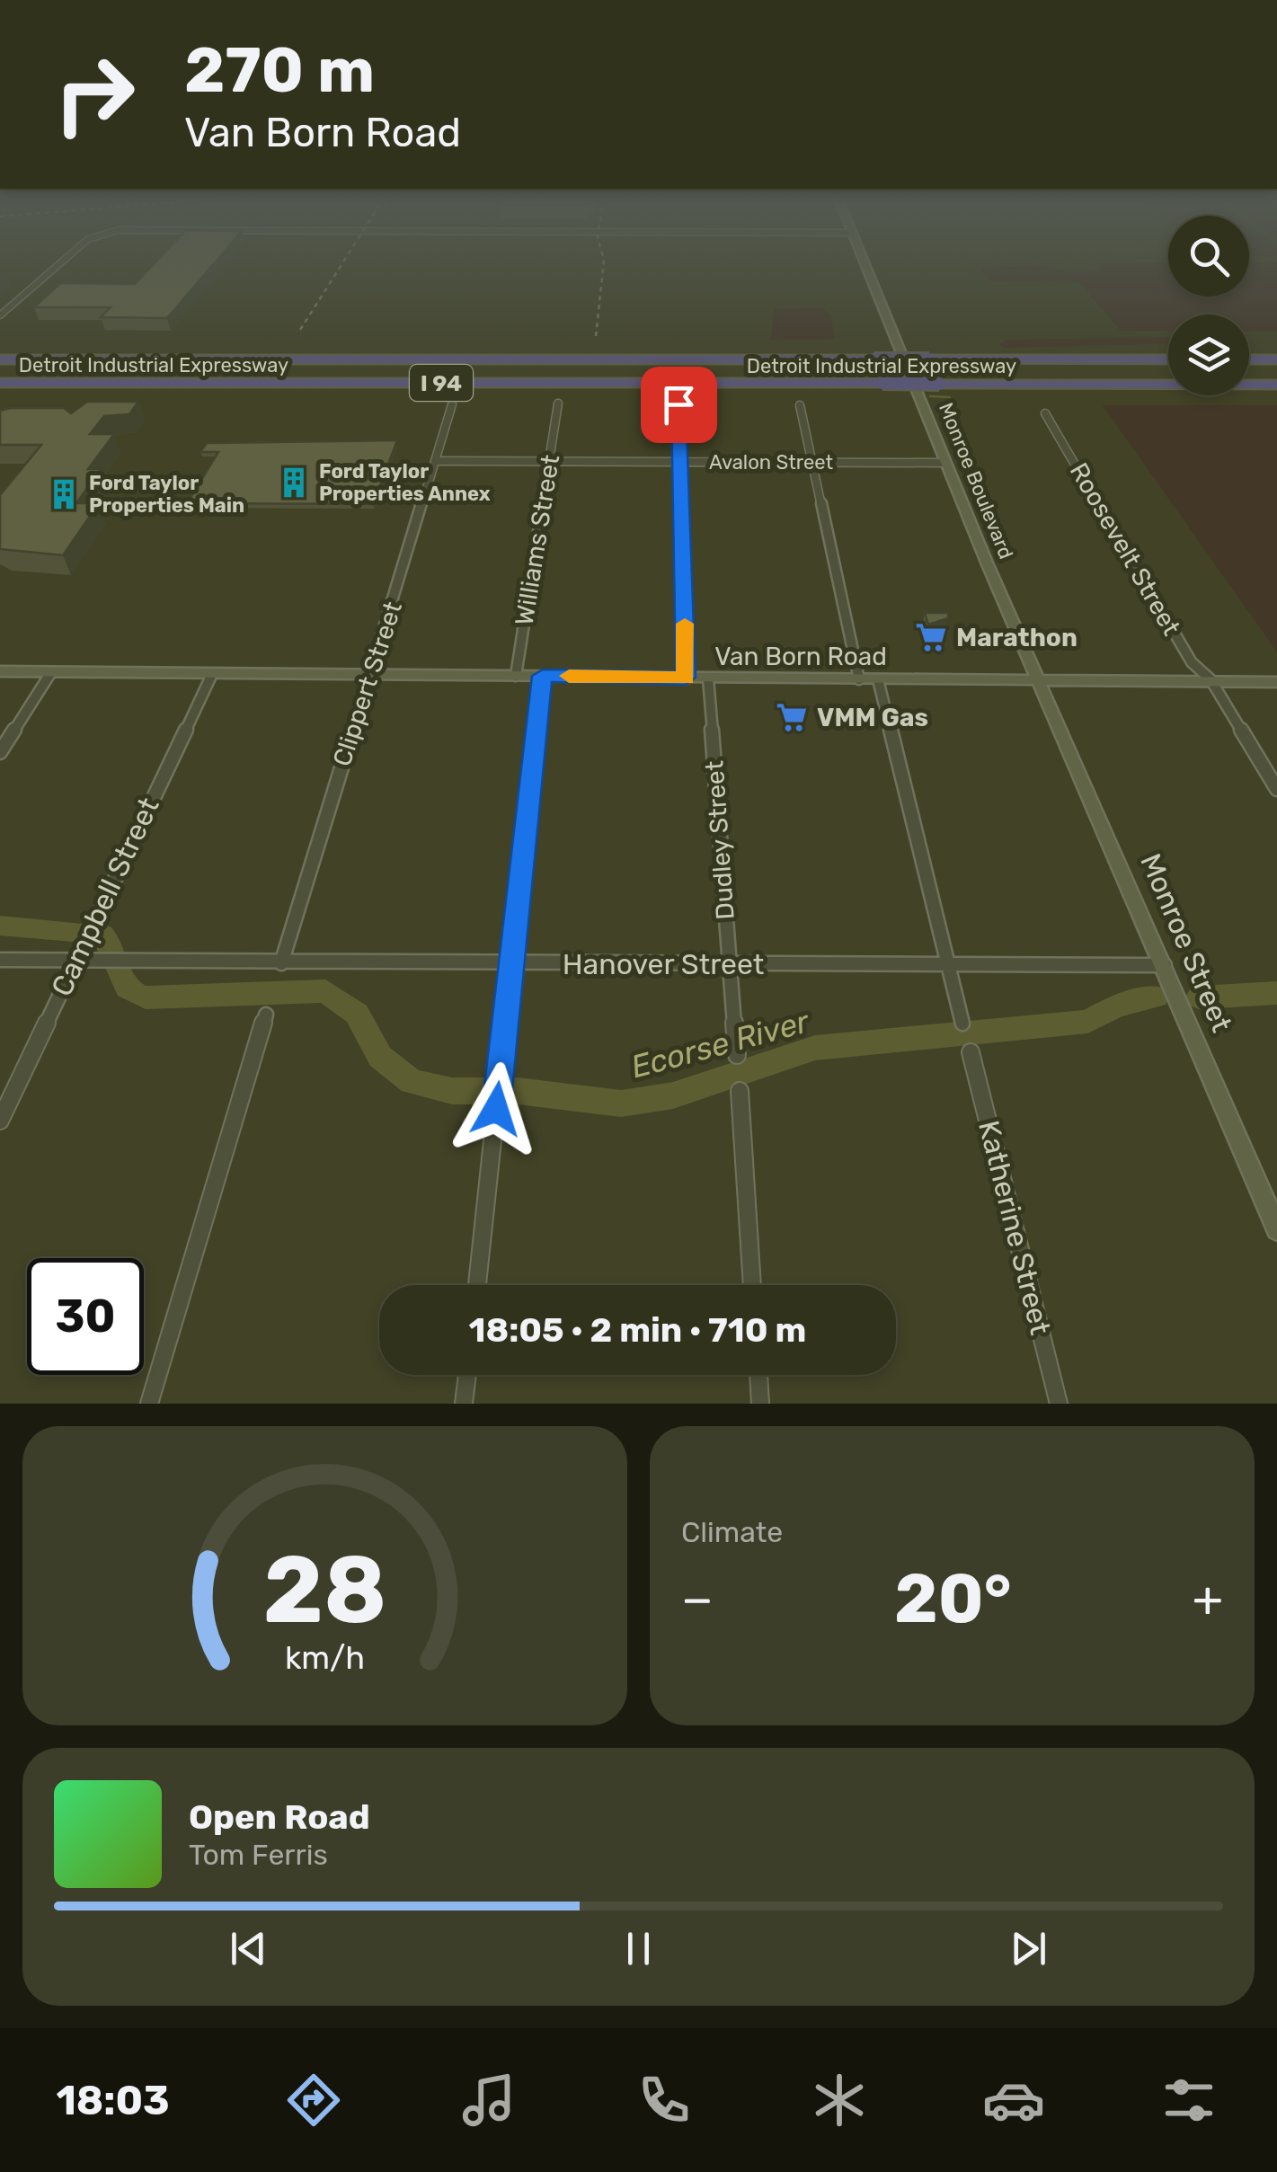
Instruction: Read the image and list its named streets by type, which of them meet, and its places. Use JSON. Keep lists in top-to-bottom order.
{
  "streets": {
    "highway": ["Detroit Industrial Expressway", "I 94"],
    "street": [
      "Avalon Street",
      "Monroe Boulevard",
      "Williams Street",
      "Roosevelt Street",
      "Van Born Road",
      "Clippert Street",
      "Dudley Street",
      "Campbell Street",
      "Monroe Street",
      "Hanover Street",
      "Katherine Street"
    ]
  },
  "crossings": [
    ["Avalon Street", "Monroe Boulevard"],
    ["Avalon Street", "Williams Street"],
    ["Avalon Street", "Clippert Street"],
    ["Monroe Boulevard", "Van Born Road"],
    ["Monroe Boulevard", "Monroe Street"],
    ["Williams Street", "Van Born Road"],
    ["Roosevelt Street", "Van Born Road"],
    ["Van Born Road", "Clippert Street"],
    ["Van Born Road", "Dudley Street"],
    ["Van Born Road", "Campbell Street"],
    ["Van Born Road", "Monroe Street"],
    ["Clippert Street", "Hanover Street"],
    ["Dudley Street", "Hanover Street"],
    ["Campbell Street", "Hanover Street"],
    ["Monroe Street", "Hanover Street"]
  ],
  "water": ["Ecorse River"],
  "places": {
    "building": ["Ford Taylor Properties Annex", "Ford Taylor Properties Main"],
    "supermarket": ["Marathon", "VMM Gas"]
  },
  "page": {
    "turn": ["270 m", "Van Born Road"],
    "limit": "30",
    "trip": "18:05 · 2 min · 710 m",
    "tile": "Climate",
    "heat": ["−", "20°", "+"],
    "song": ["Open Road", "Tom Ferris"],
    "tabs": "18:03",
    "gauge": ["28", "km/h"]
  }
}
